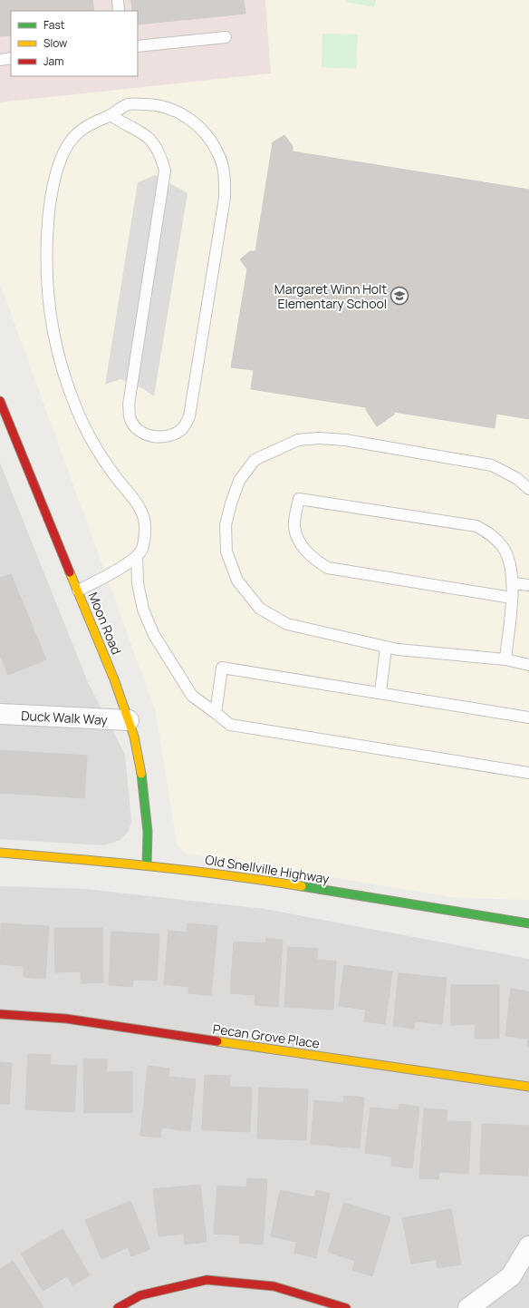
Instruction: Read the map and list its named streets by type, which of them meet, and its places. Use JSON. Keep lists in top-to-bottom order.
{
  "streets": {
    "street": [
      "Moon Road",
      "Duck Walk Way",
      "Old Snellville Highway",
      "Pecan Grove Place"
    ]
  },
  "crossings": [
    ["Moon Road", "Duck Walk Way"],
    ["Moon Road", "Old Snellville Highway"]
  ],
  "places": {
    "school or university": ["Margaret Winn Holt Elementary School"]
  },
  "legend": ["Fast", "Slow", "Jam"]
}
